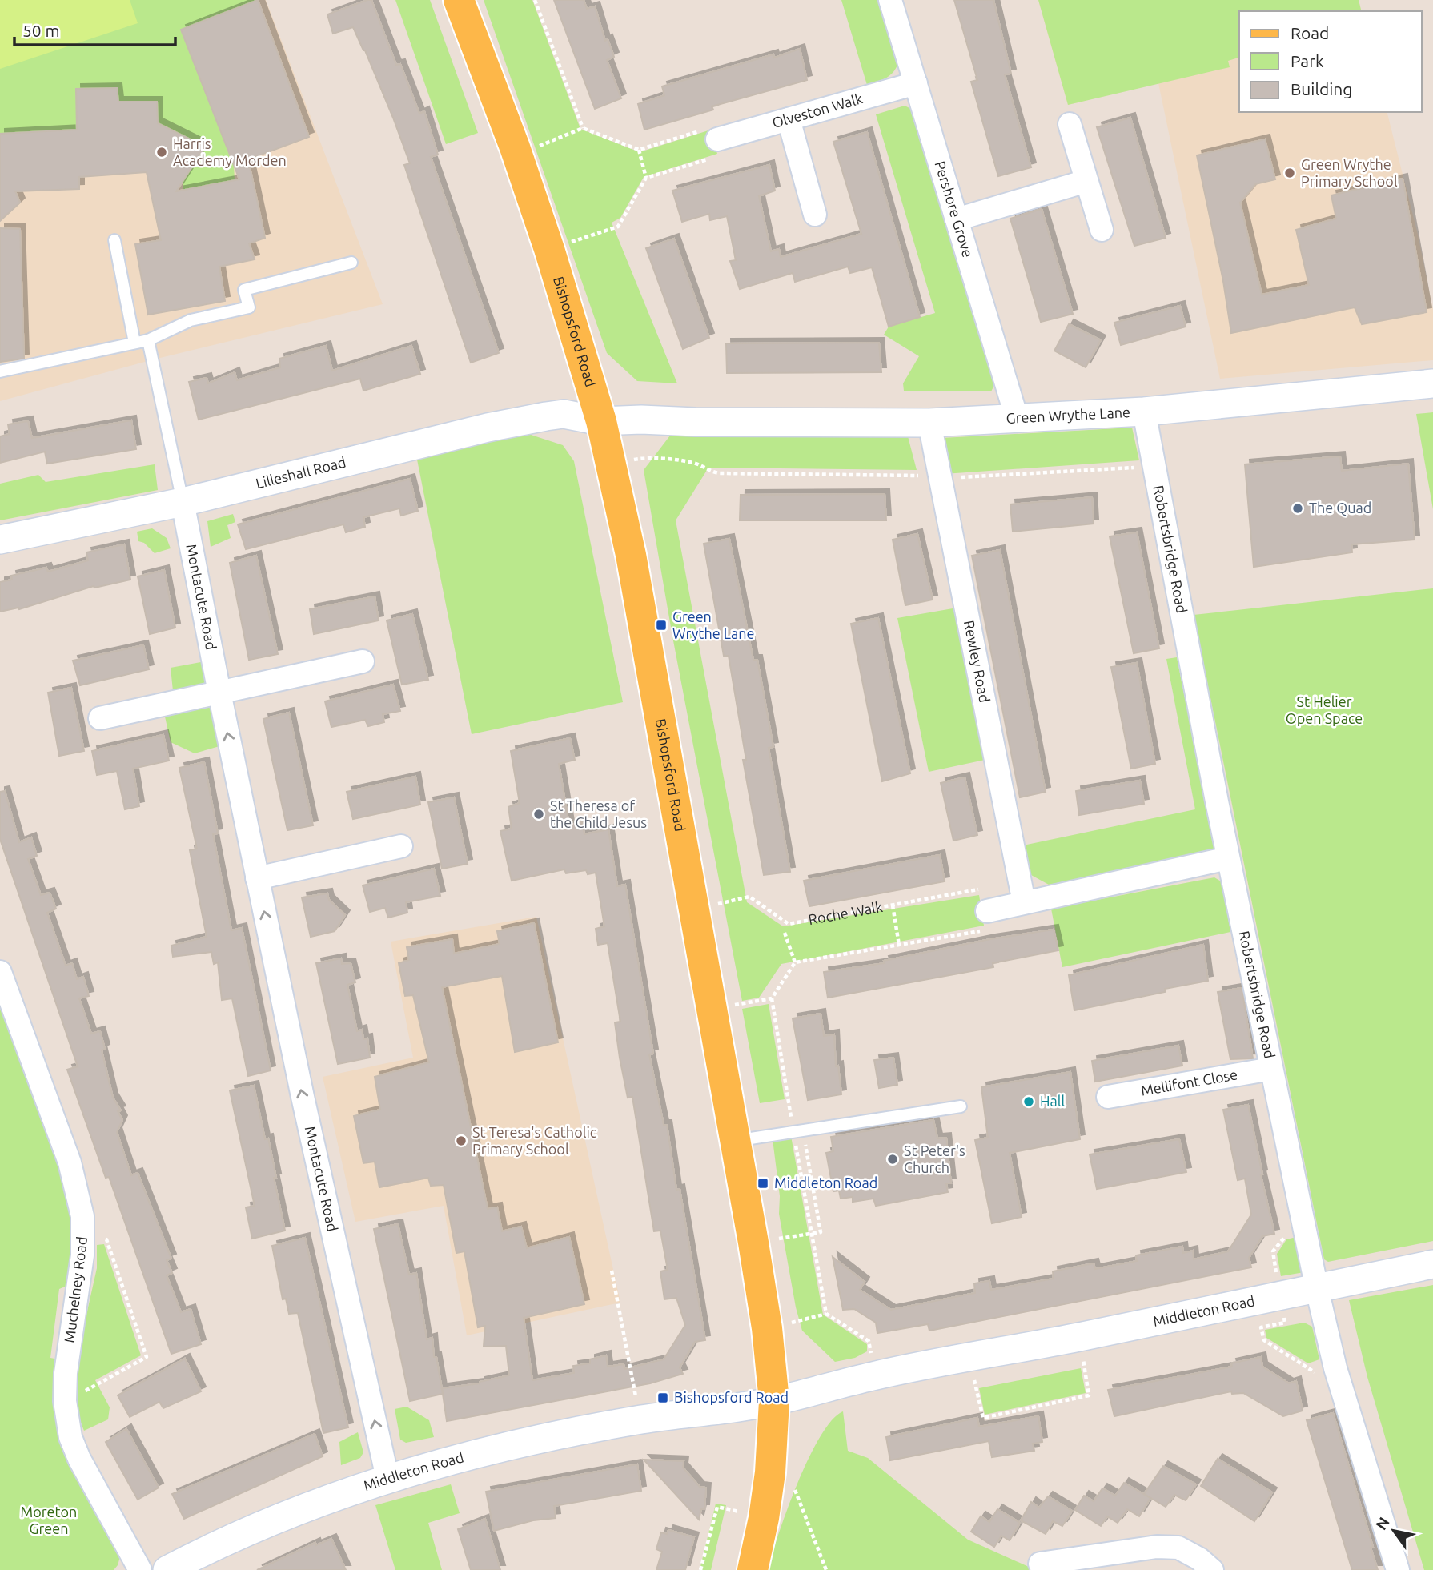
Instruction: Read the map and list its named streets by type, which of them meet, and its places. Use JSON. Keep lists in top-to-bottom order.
{
  "streets": {
    "main road": ["Bishopsford Road"],
    "street": [
      "Olveston Walk",
      "Pershore Grove",
      "Green Wrythe Lane",
      "Lilleshall Road",
      "Robertsbridge Road",
      "Montacute Road",
      "Rewley Road",
      "Mellifont Close",
      "Muchelney Road",
      "Middleton Road"
    ],
    "path": ["Roche Walk"]
  },
  "crossings": [
    ["Olveston Walk", "Pershore Grove"],
    ["Pershore Grove", "Green Wrythe Lane"],
    ["Bishopsford Road", "Green Wrythe Lane"],
    ["Bishopsford Road", "Lilleshall Road"],
    ["Bishopsford Road", "Roche Walk"],
    ["Bishopsford Road", "Middleton Road"],
    ["Green Wrythe Lane", "Lilleshall Road"],
    ["Green Wrythe Lane", "Robertsbridge Road"],
    ["Green Wrythe Lane", "Rewley Road"],
    ["Lilleshall Road", "Montacute Road"],
    ["Robertsbridge Road", "Mellifont Close"],
    ["Robertsbridge Road", "Middleton Road"],
    ["Montacute Road", "Middleton Road"]
  ],
  "one_way": ["Montacute Road"],
  "parks": ["St Helier Open Space", "Moreton Green"],
  "places": {
    "other": [
      "Harris Academy Morden",
      "Green Wrythe Primary School",
      "The Quad",
      "St Theresa of the Child Jesus",
      "Hall",
      "St Teresa's Catholic Primary School",
      "St Peter's Church"
    ],
    "transit": ["Green Wrythe Lane", "Middleton Road", "Bishopsford Road"]
  },
  "legend": ["Road", "Park", "Building"],
  "scale_bar": "50 m",
  "north": "top left"
}
